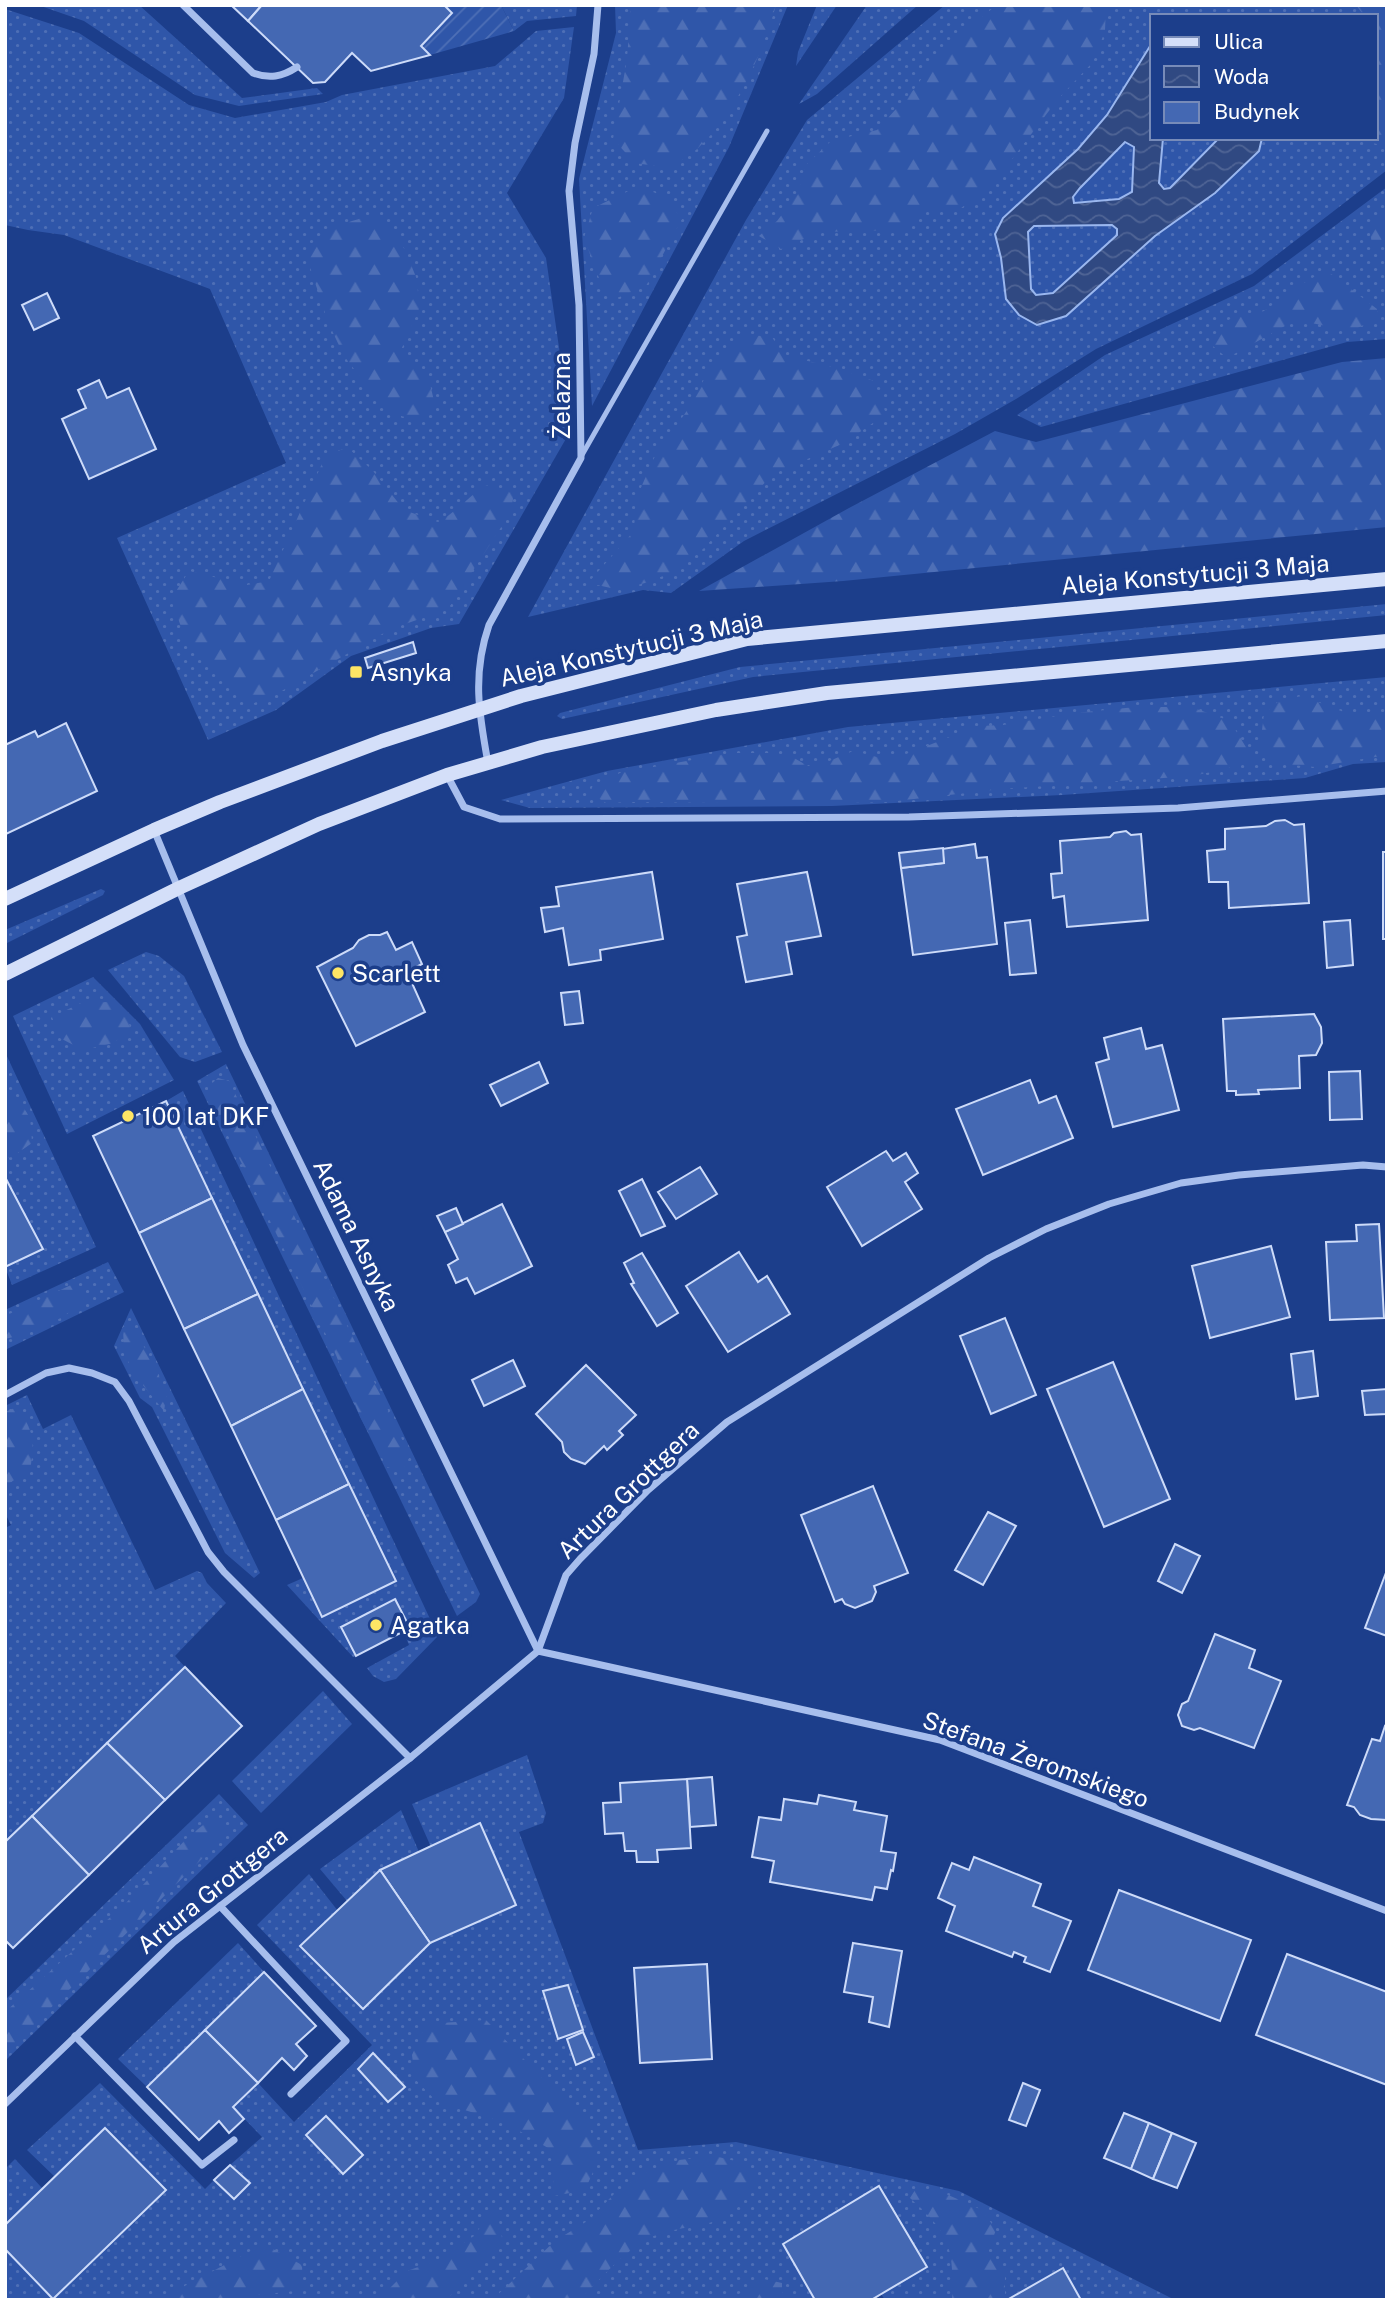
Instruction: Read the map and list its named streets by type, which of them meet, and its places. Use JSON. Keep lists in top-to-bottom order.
{
  "streets": {
    "main road": ["Aleja Konstytucji 3 Maja"],
    "street": [
      "Żelazna",
      "Adama Asnyka",
      "Artura Grottgera",
      "Stefana Żeromskiego"
    ]
  },
  "crossings": [
    ["Żelazna", "Aleja Konstytucji 3 Maja"],
    ["Aleja Konstytucji 3 Maja", "Adama Asnyka"],
    ["Adama Asnyka", "Artura Grottgera"],
    ["Adama Asnyka", "Stefana Żeromskiego"],
    ["Artura Grottgera", "Stefana Żeromskiego"]
  ],
  "places": {
    "transit": ["Asnyka"],
    "other": ["Scarlett", "100 lat DKF", "Agatka"]
  },
  "legend": ["Ulica", "Woda", "Budynek"]
}
